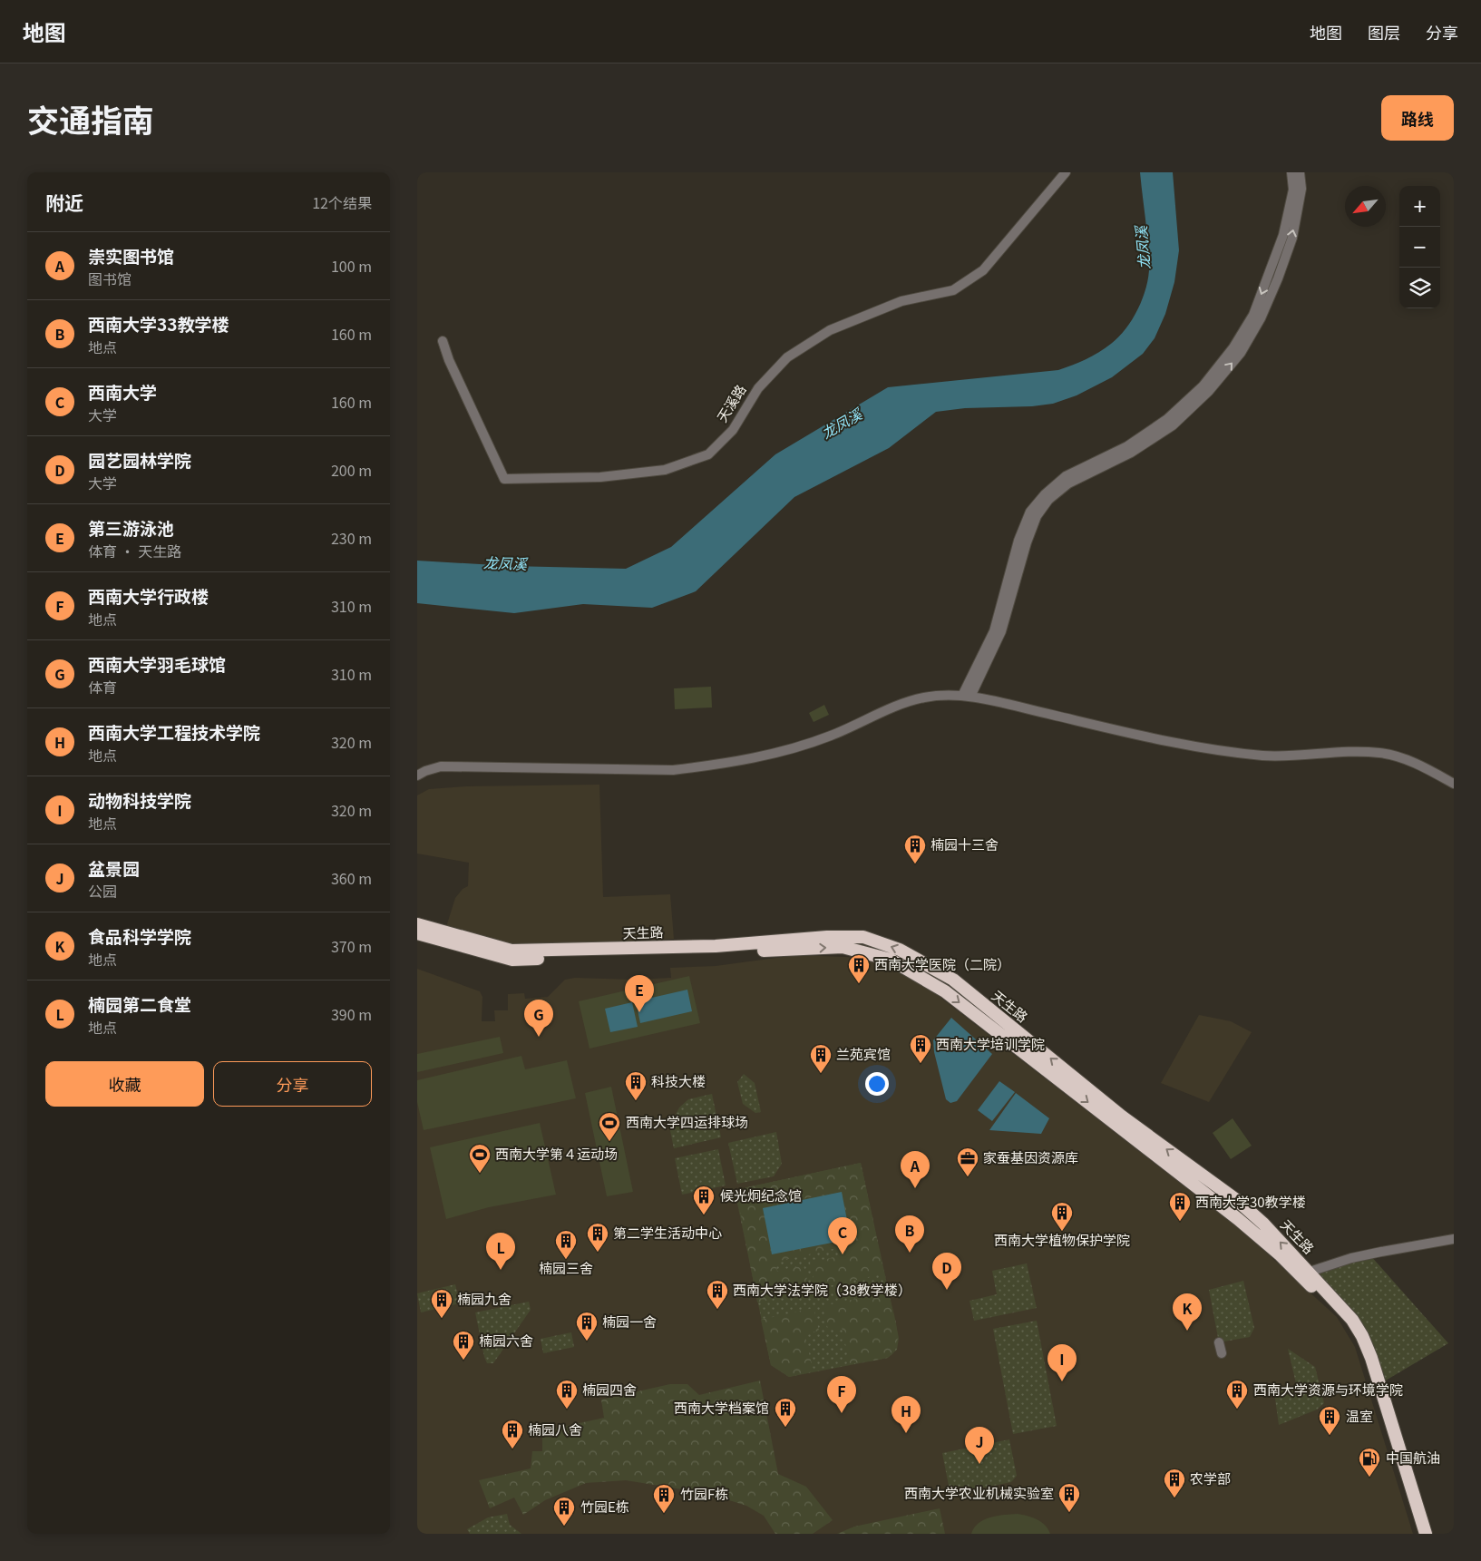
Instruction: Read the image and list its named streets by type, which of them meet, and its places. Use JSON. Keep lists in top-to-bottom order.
{
  "streets": {
    "highway": ["天生路"],
    "street": ["天溪路"]
  },
  "water": ["龙凤溪"],
  "places": {
    "building": [
      "楠园十三舍",
      "西南大学医院（二院）",
      "西南大学培训学院",
      "兰苑宾馆",
      "科技大楼",
      "候光炯纪念馆",
      "西南大学30教学楼",
      "西南大学植物保护学院",
      "第二学生活动中心",
      "楠园三舍",
      "西南大学法学院（38教学楼）",
      "楠园九舍",
      "楠园一舍",
      "楠园六舍",
      "楠园四舍",
      "西南大学资源与环境学院",
      "西南大学档案馆",
      "温室",
      "楠园八舍",
      "农学部",
      "西南大学农业机械实验室",
      "竹园F栋",
      "竹园E栋"
    ],
    "sports": ["西南大学四运排球场", "西南大学第４运动场"],
    "office": ["家蚕基因资源库"],
    "fuel station": ["中国航油"]
  },
  "north": "bottom left",
  "page": {
    "header": "地图",
    "nav": ["地图", "图层", "分享"],
    "title": "交通指南",
    "buttons": [
      "路线",
      ["收藏", "分享"]
    ],
    "heading": ["附近", "12个结果"],
    "map_buttons": ["+", "−"],
    "list": [
      {
        "mark": "A",
        "name": "崇实图书馆",
        "note": "图书馆",
        "value": "100 m"
      },
      {
        "mark": "B",
        "name": "西南大学33教学楼",
        "note": "地点",
        "value": "160 m"
      },
      {
        "mark": "C",
        "name": "西南大学",
        "note": "大学",
        "value": "160 m"
      },
      {
        "mark": "D",
        "name": "园艺园林学院",
        "note": "大学",
        "value": "200 m"
      },
      {
        "mark": "E",
        "name": "第三游泳池",
        "note": "体育 · 天生路",
        "value": "230 m"
      },
      {
        "mark": "F",
        "name": "西南大学行政楼",
        "note": "地点",
        "value": "310 m"
      },
      {
        "mark": "G",
        "name": "西南大学羽毛球馆",
        "note": "体育",
        "value": "310 m"
      },
      {
        "mark": "H",
        "name": "西南大学工程技术学院",
        "note": "地点",
        "value": "320 m"
      },
      {
        "mark": "I",
        "name": "动物科技学院",
        "note": "地点",
        "value": "320 m"
      },
      {
        "mark": "J",
        "name": "盆景园",
        "note": "公园",
        "value": "360 m"
      },
      {
        "mark": "K",
        "name": "食品科学学院",
        "note": "地点",
        "value": "370 m"
      },
      {
        "mark": "L",
        "name": "楠园第二食堂",
        "note": "地点",
        "value": "390 m"
      }
    ],
    "pins": [
      "E",
      "G",
      "A",
      "B",
      "C",
      "L",
      "D",
      "K",
      "I",
      "F",
      "H",
      "J"
    ]
  }
}
